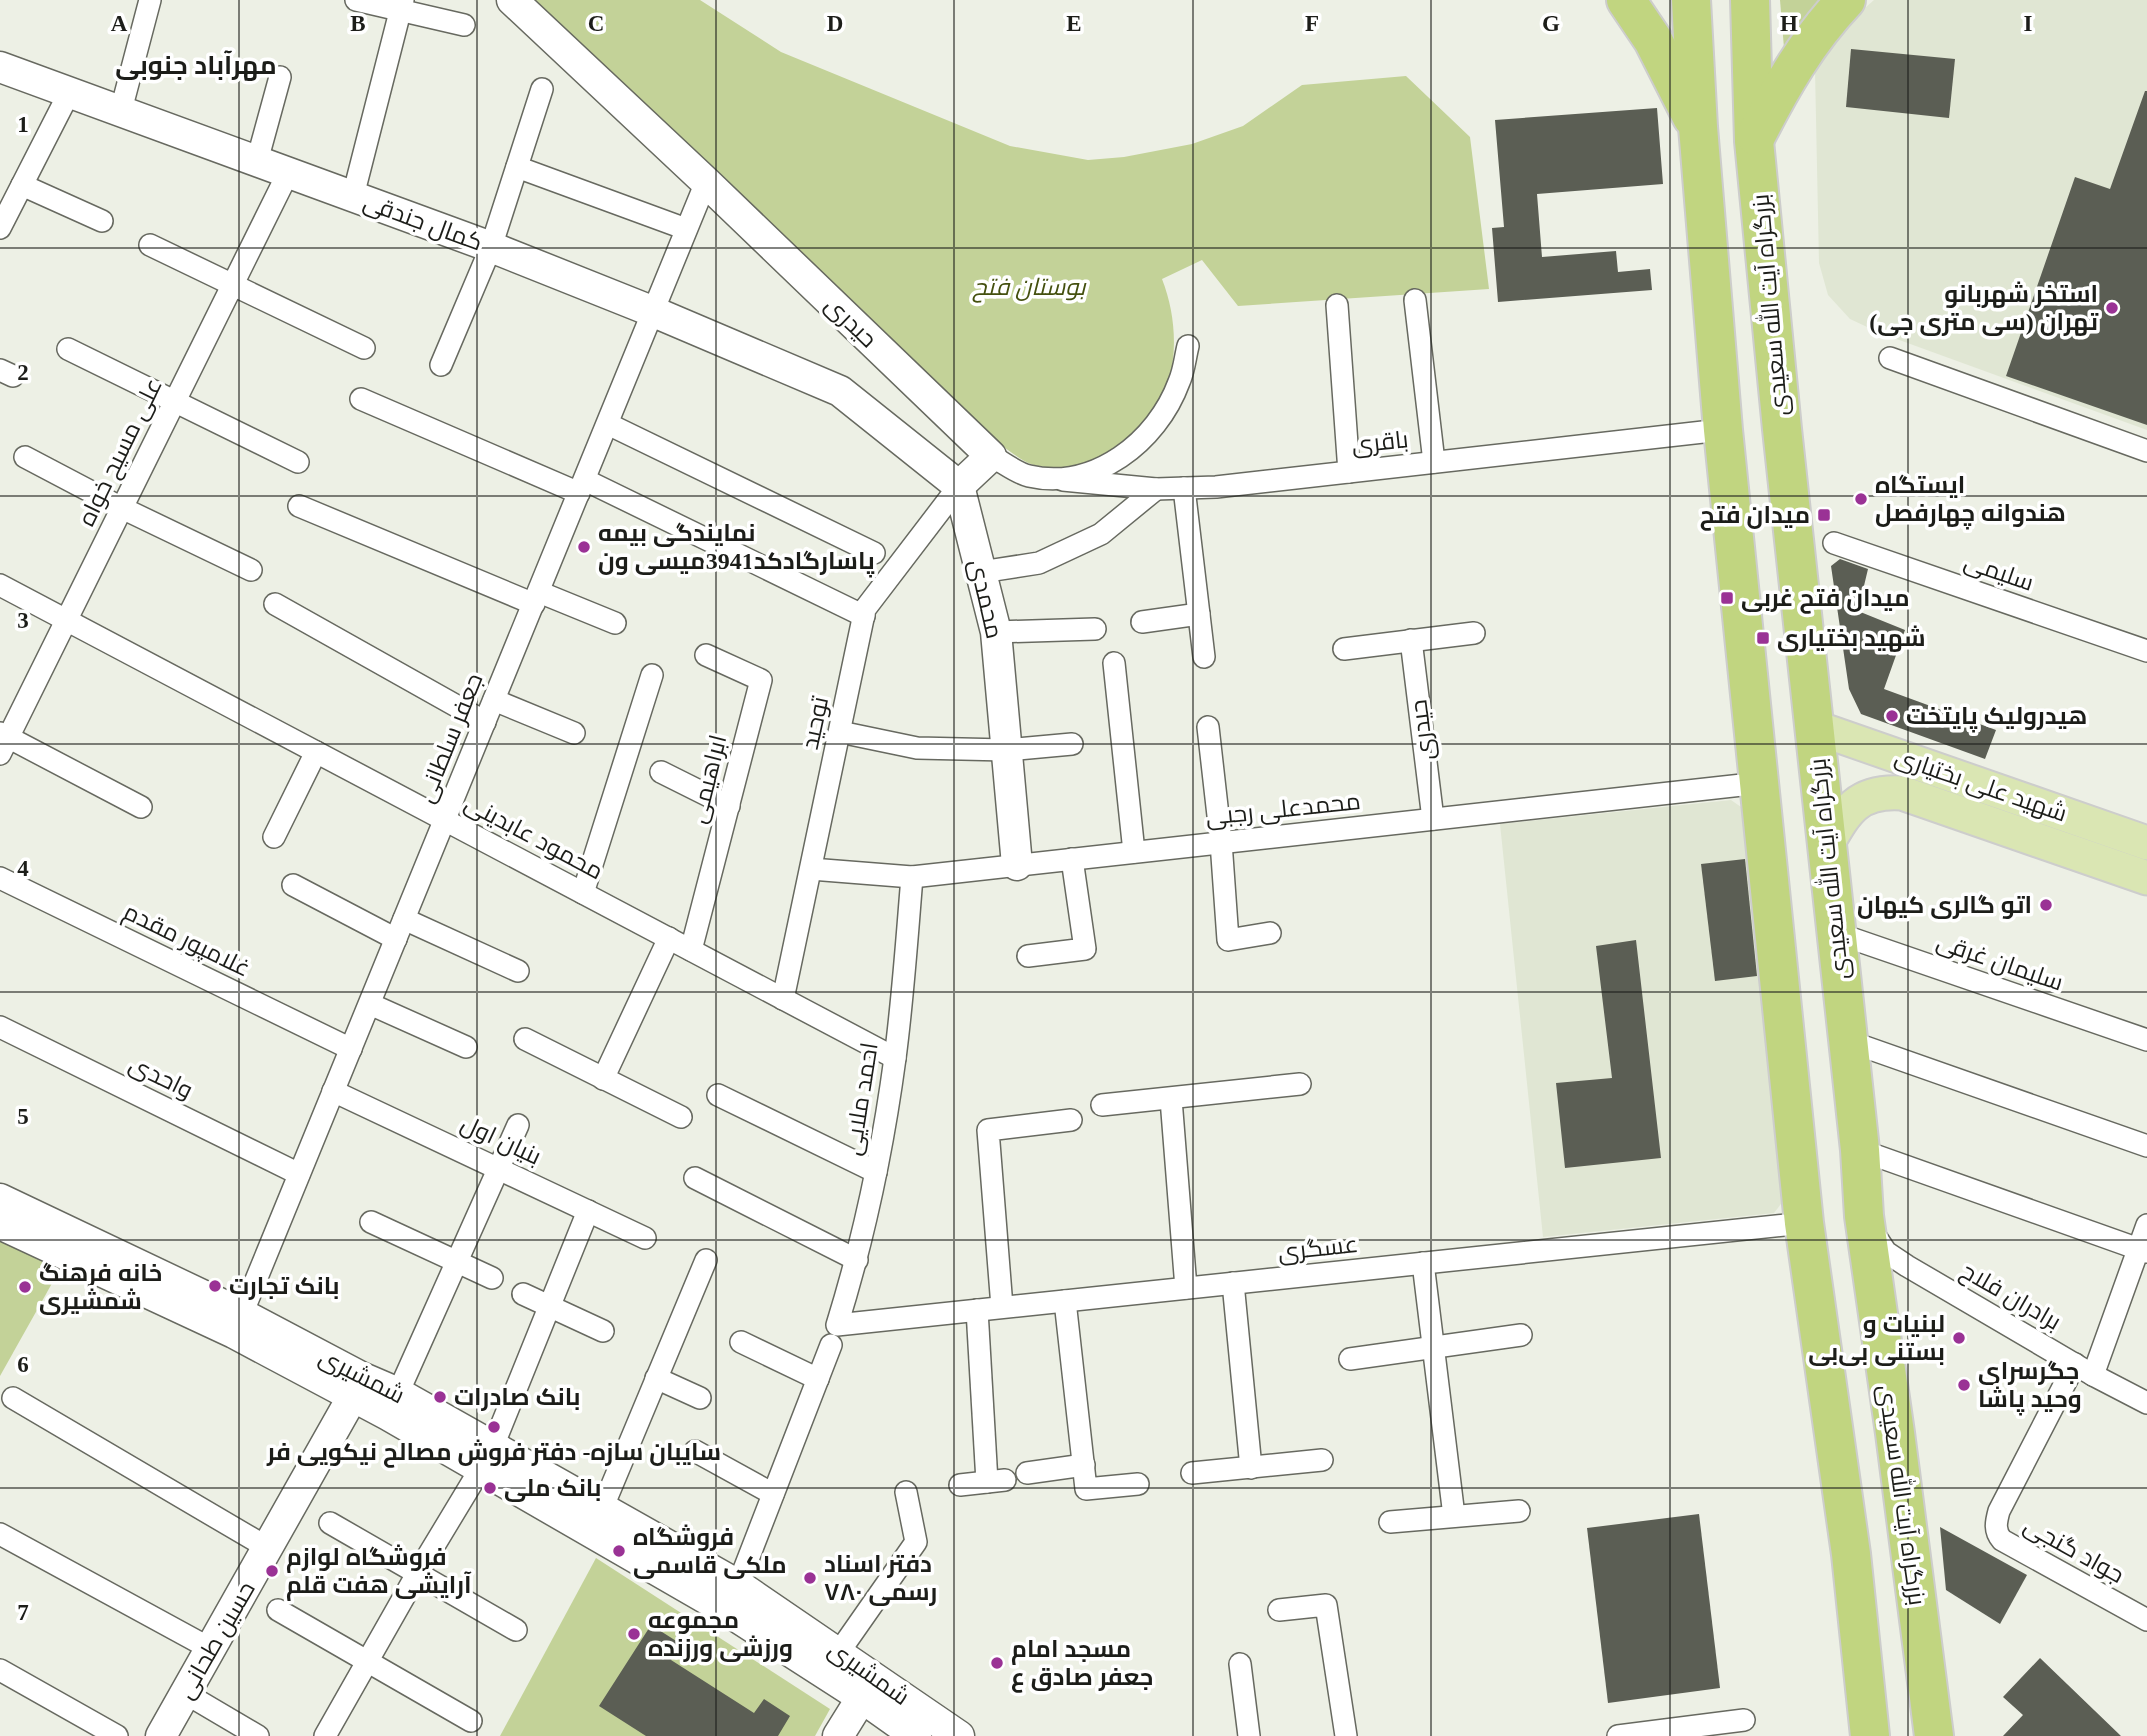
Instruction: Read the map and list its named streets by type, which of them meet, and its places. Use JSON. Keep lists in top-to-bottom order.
{
  "streets": {
    "highway": ["بزرگراه آیت الله سعیدی"],
    "main road": ["شهید علی بختیاری"],
    "street": [
      "کمال جندقی",
      "حیدری",
      "باقری",
      "علی مسیح خواه",
      "سلیمی",
      "محمدی",
      "توحید",
      "جعفر سلطانی",
      "ابراهیمی",
      "محمدعلی رجبی",
      "محمود عابدینی",
      "غلامپور مقدم",
      "سلیمان غرقی",
      "واحدی",
      "احمد ملایی",
      "بنیان اول",
      "عسگری",
      "برادران فلاح",
      "شمشیری",
      "جواد گنجی",
      "حسین طحانی"
    ]
  },
  "crossings": [
    ["کمال جندقی", "علی مسیح خواه"],
    ["کمال جندقی", "محمدی"],
    ["کمال جندقی", "توحید"],
    ["کمال جندقی", "جعفر سلطانی"],
    ["بزرگراه آیت الله سعیدی", "شهید علی بختیاری"],
    ["بزرگراه آیت الله سعیدی", "سلیمان غرقی"],
    ["بزرگراه آیت الله سعیدی", "برادران فلاح"],
    ["حیدری", "باقری"],
    ["حیدری", "جعفر سلطانی"],
    ["حیدری", "محمدعلی رجبی"],
    ["علی مسیح خواه", "محمود عابدینی"],
    ["محمدی", "توحید"],
    ["محمدی", "محمدعلی رجبی"],
    ["توحید", "محمدعلی رجبی"],
    ["توحید", "محمود عابدینی"],
    ["جعفر سلطانی", "محمود عابدینی"],
    ["جعفر سلطانی", "غلامپور مقدم"],
    ["جعفر سلطانی", "واحدی"],
    ["جعفر سلطانی", "بنیان اول"],
    ["جعفر سلطانی", "شمشیری"],
    ["ابراهیمی", "محمود عابدینی"],
    ["محمدعلی رجبی", "احمد ملایی"],
    ["محمود عابدینی", "احمد ملایی"],
    ["احمد ملایی", "عسگری"],
    ["احمد ملایی", "شمشیری"],
    ["برادران فلاح", "جواد گنجی"],
    ["شمشیری", "حسین طحانی"]
  ],
  "districts": ["مهرآباد جنوبی"],
  "parks": ["بوستان فتح"],
  "places": {
    "other": [
      "استخر شهربانو تهران (سی متری جی)",
      "ایستگاه هندوانه چهارفصل",
      "نمایندگی بیمه پاسارگادکد3941میسی ون",
      "هیدرولیک پایتخت",
      "اتو گالری کیهان",
      "بانک تجارت",
      "خانه فرهنگ شمشیری",
      "لبنیات و بستنی بی‌بی",
      "جگرسرای وحید پاشا",
      "بانک صادرات",
      "سایبان سازه- دفتر فروش مصالح نیکویی فر",
      "بانک ملی",
      "فروشگاه ملکی قاسمی",
      "فروشگاه لوازم آرایشی هفت قلم",
      "دفتر اسناد رسمی ۷۸۰",
      "مجموعه ورزشی ورزنده",
      "مسجد امام جعفر صادق ع"
    ],
    "transit": ["میدان فتح", "میدان فتح غربی", "شهید بختیاری"]
  },
  "grid": {
    "columns": [
      "A",
      "B",
      "C",
      "D",
      "E",
      "F",
      "G",
      "H",
      "I"
    ],
    "rows": [
      "1",
      "2",
      "3",
      "4",
      "5",
      "6",
      "7"
    ]
  }
}
